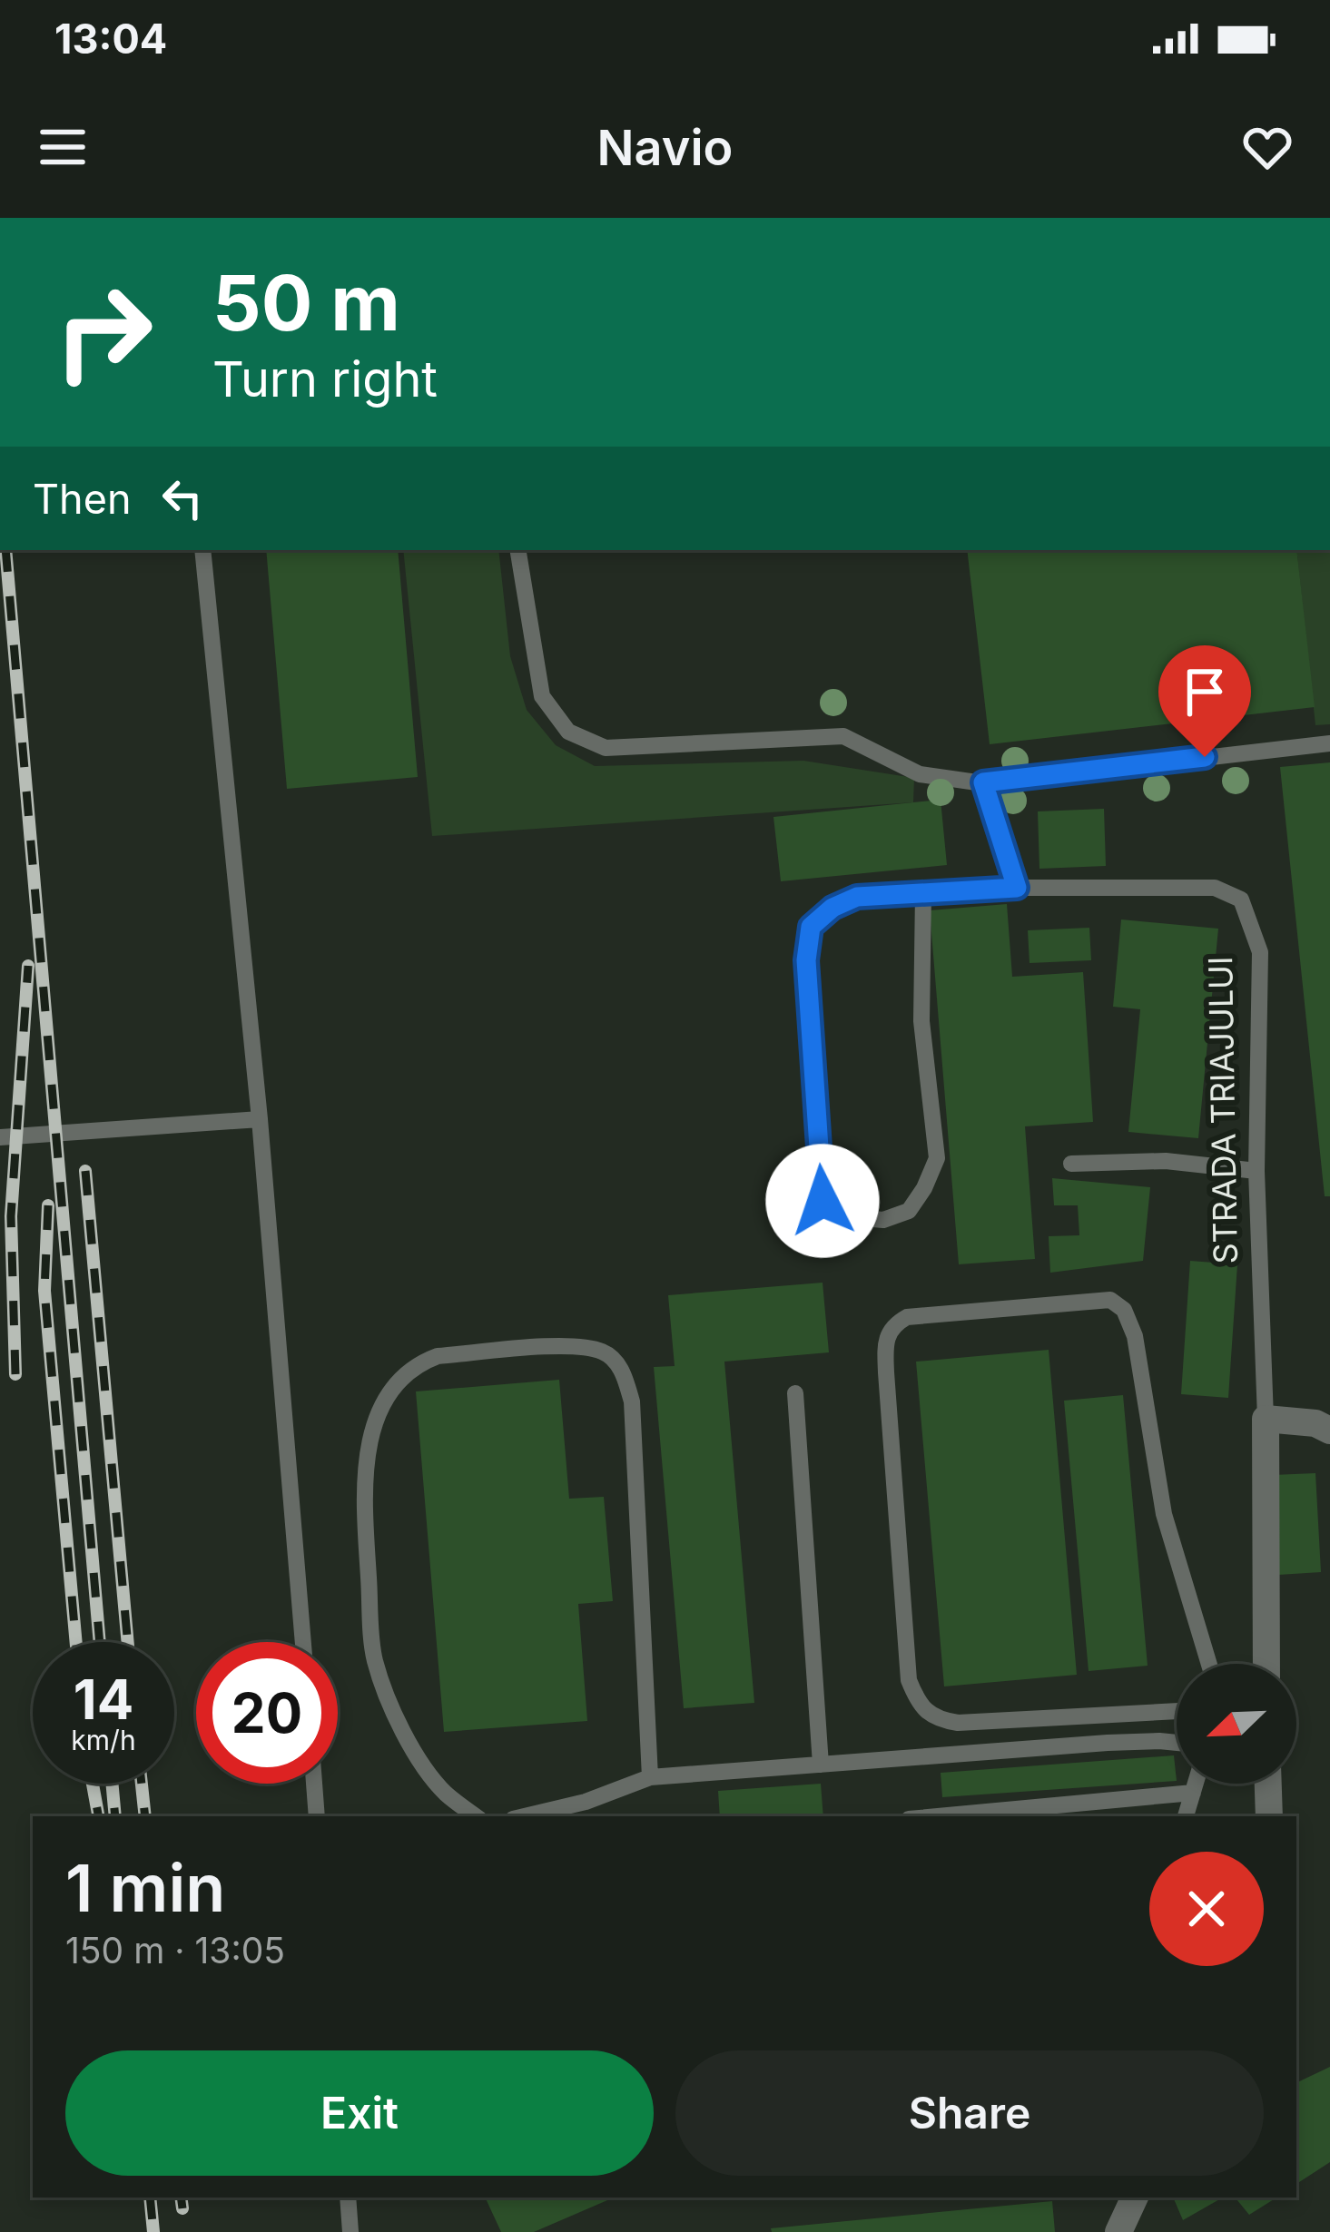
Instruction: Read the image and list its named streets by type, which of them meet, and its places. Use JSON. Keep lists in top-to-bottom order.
{
  "streets": {
    "lane": ["STRADA TRIAJULUI"]
  },
  "north": "bottom left",
  "page": {
    "status": "13:04",
    "header": "Navio",
    "turn": ["50 m", "Turn right"],
    "then": "Then",
    "speed": "14 km/h",
    "limit": "20",
    "heading": ["1 min", "150 m · 13:05"],
    "buttons": ["Exit", "Share"]
  }
}
